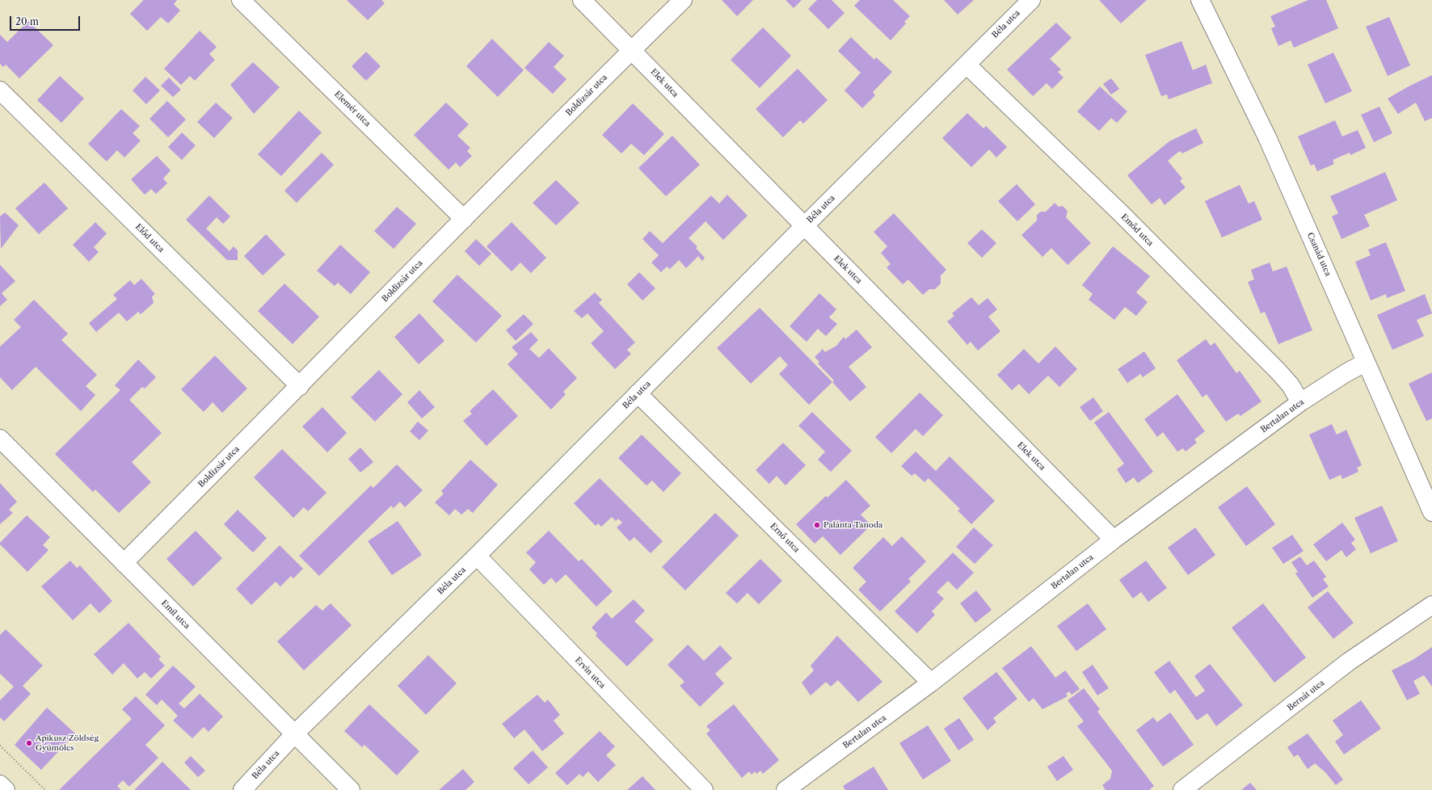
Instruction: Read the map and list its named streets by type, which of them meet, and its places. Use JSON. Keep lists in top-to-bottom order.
{
  "streets": {
    "street": [
      "Béla utca",
      "Elek utca",
      "Boldizsár utca",
      "Elemér utca",
      "Emőd utca",
      "Előd utca",
      "Csanád utca",
      "Bertalan utca",
      "Ernő utca",
      "Emil utca",
      "Ervin utca",
      "Bernát utca"
    ]
  },
  "crossings": [
    ["Béla utca", "Elek utca"],
    ["Béla utca", "Emőd utca"],
    ["Béla utca", "Ernő utca"],
    ["Béla utca", "Emil utca"],
    ["Béla utca", "Ervin utca"],
    ["Elek utca", "Boldizsár utca"],
    ["Elek utca", "Bertalan utca"],
    ["Boldizsár utca", "Elemér utca"],
    ["Boldizsár utca", "Előd utca"],
    ["Boldizsár utca", "Emil utca"],
    ["Emőd utca", "Bertalan utca"],
    ["Csanád utca", "Bertalan utca"],
    ["Bertalan utca", "Ernő utca"]
  ],
  "places": ["Palánta Tanoda", "Apikusz Zöldség Gyümölcs"],
  "scale_bar": "20 m"
}
